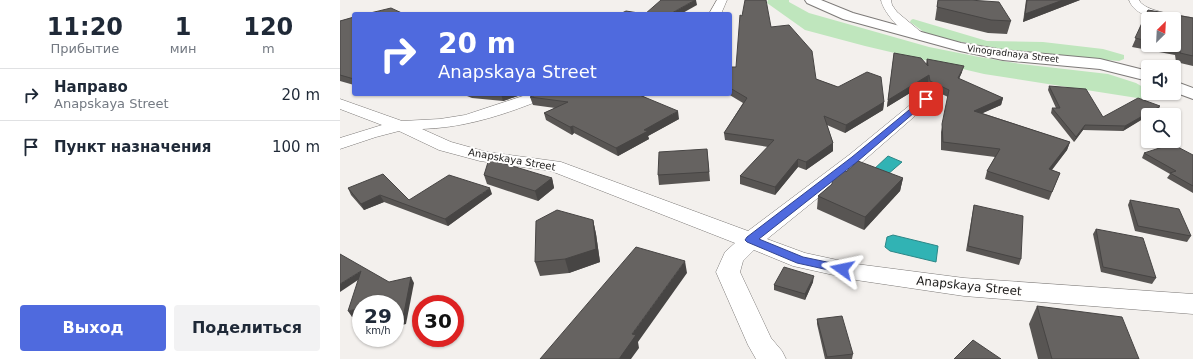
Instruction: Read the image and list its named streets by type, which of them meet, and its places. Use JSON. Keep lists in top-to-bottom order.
{
  "streets": {
    "main road": ["Vinogradnaya Street"],
    "street": ["Anapskaya Street"]
  },
  "north": "top right",
  "page": {
    "eta": [
      "11:20",
      "Прибытие",
      "1",
      "мин",
      "120",
      "m"
    ],
    "turn": ["20 m", "Anapskaya Street"],
    "list": [
      {
        "name": "Направо",
        "note": "Anapskaya Street",
        "value": "20 m"
      },
      {
        "name": "Пункт назначения",
        "value": "100 m"
      }
    ],
    "speed": "29 km/h",
    "limit": "30",
    "buttons": ["Выход", "Поделиться"]
  }
}
